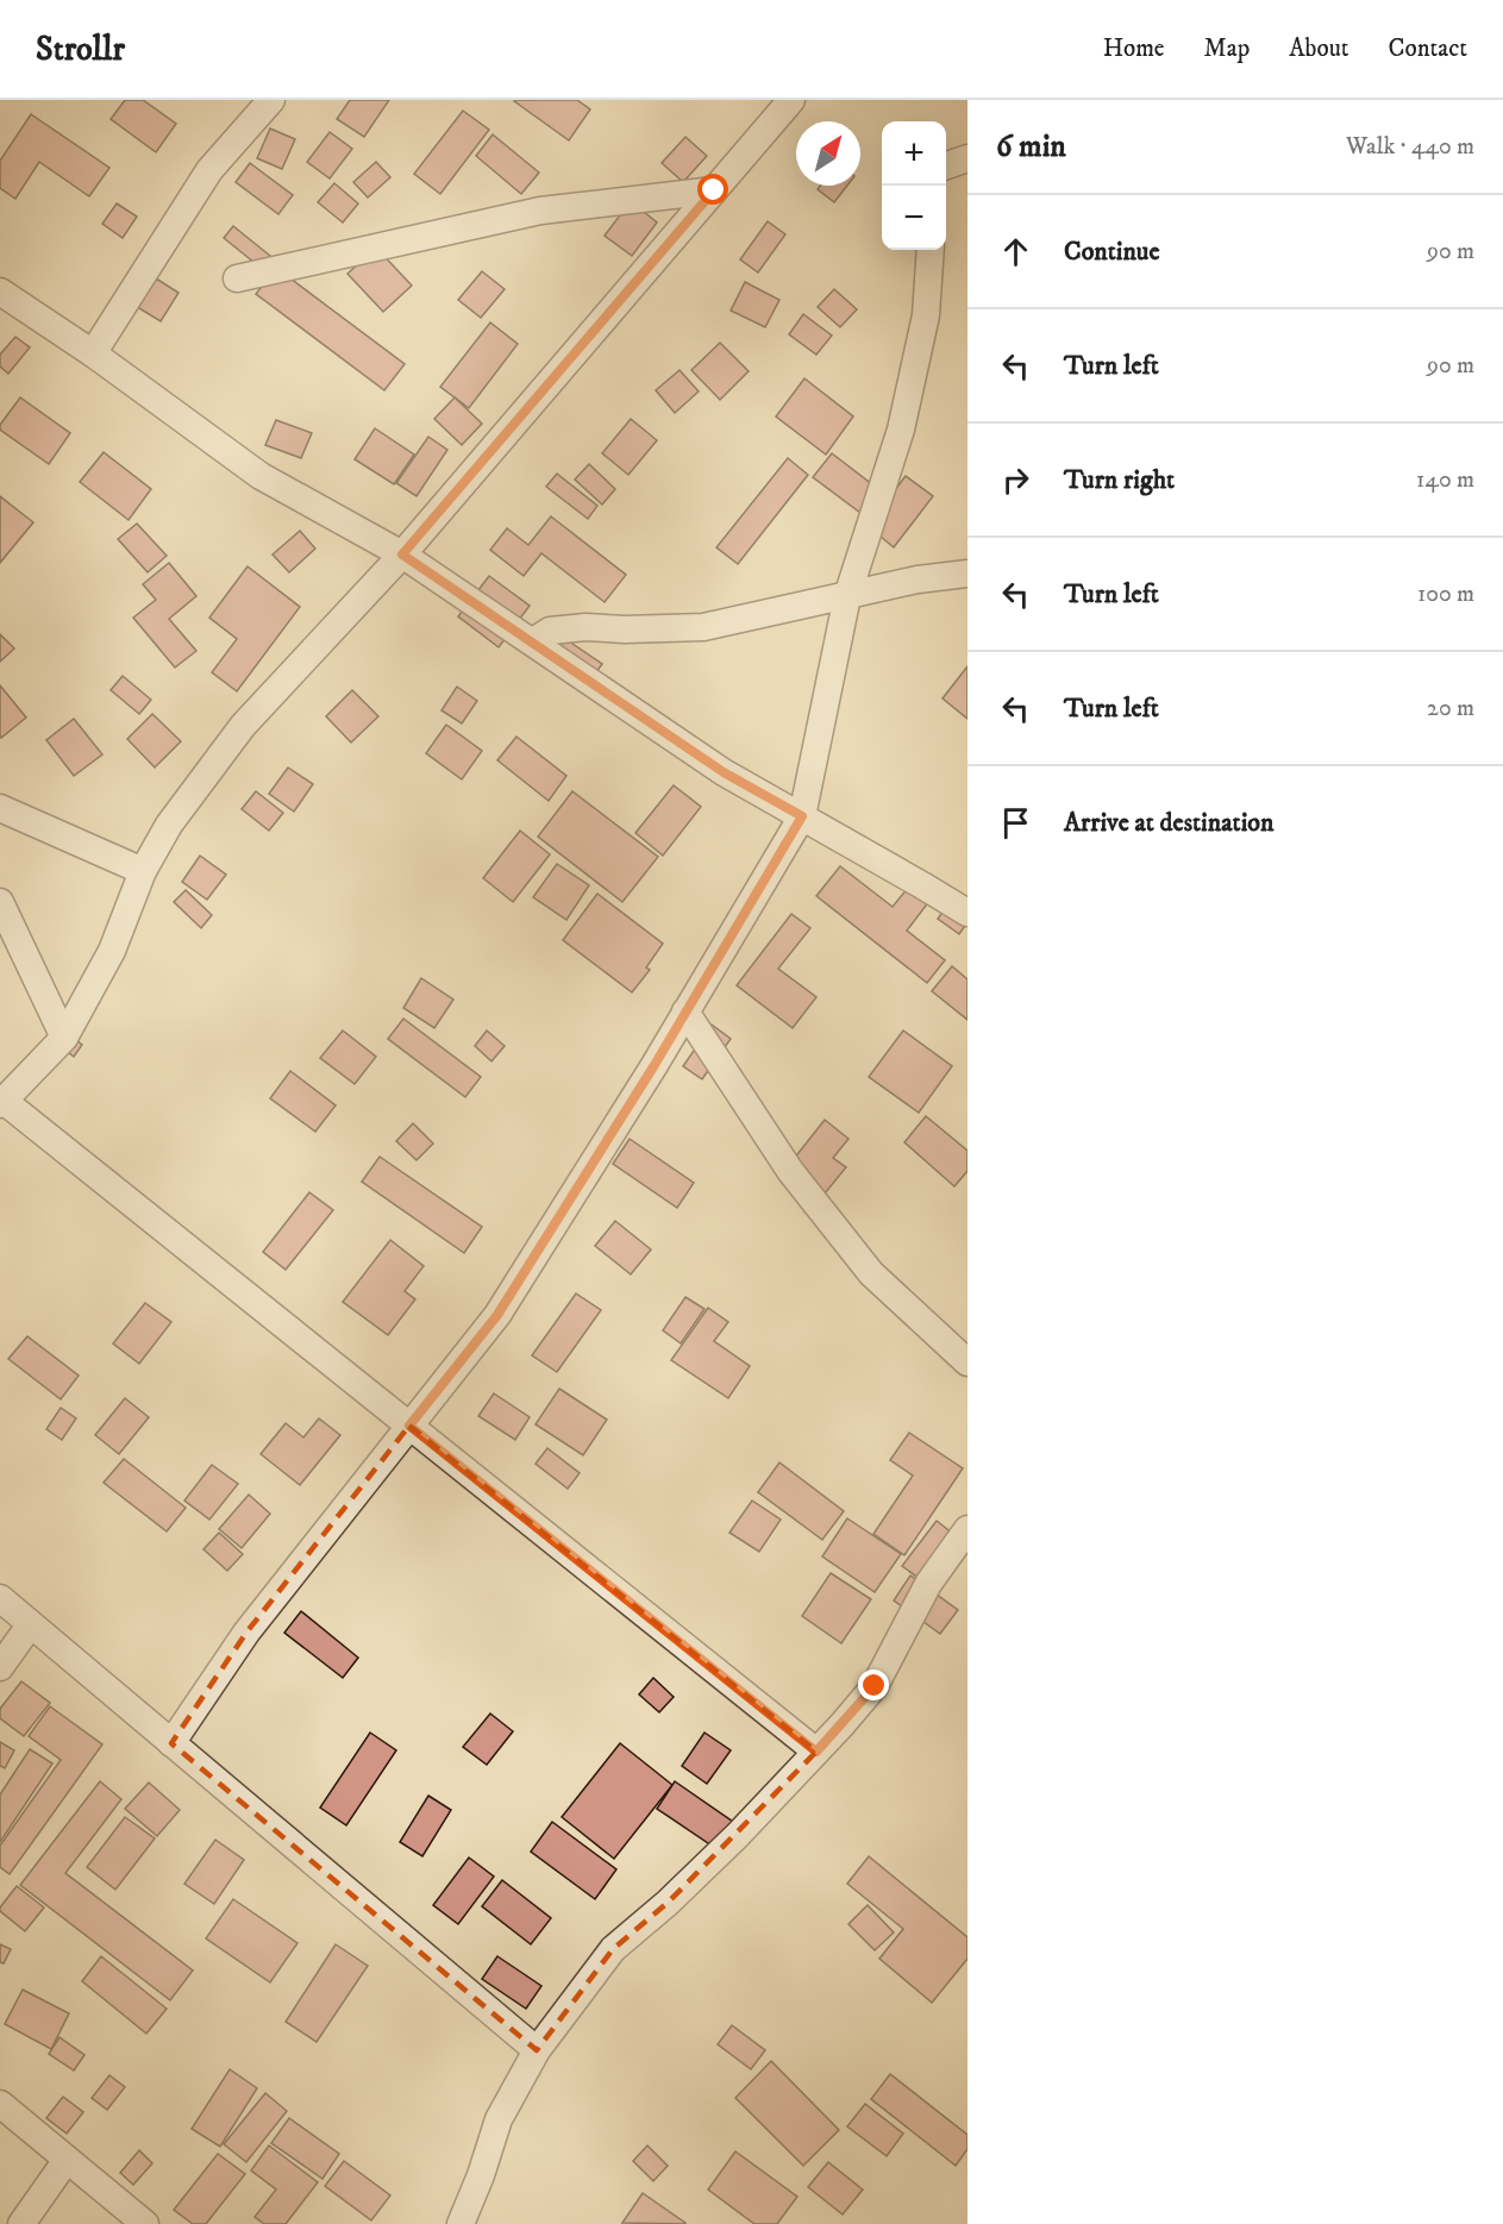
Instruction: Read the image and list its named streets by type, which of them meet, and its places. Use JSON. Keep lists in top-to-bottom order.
{
  "north": "top right",
  "page": {
    "header": "Strollr",
    "nav": [
      "Home",
      "Map",
      "About",
      "Contact"
    ],
    "heading": ["6 min", "Walk · 440 m"],
    "map_buttons": ["+", "−"],
    "list": [
      ["Continue", "90 m"],
      ["Turn left", "90 m"],
      ["Turn right", "140 m"],
      ["Turn left", "100 m"],
      ["Turn left", "20 m"],
      "Arrive at destination"
    ]
  }
}
